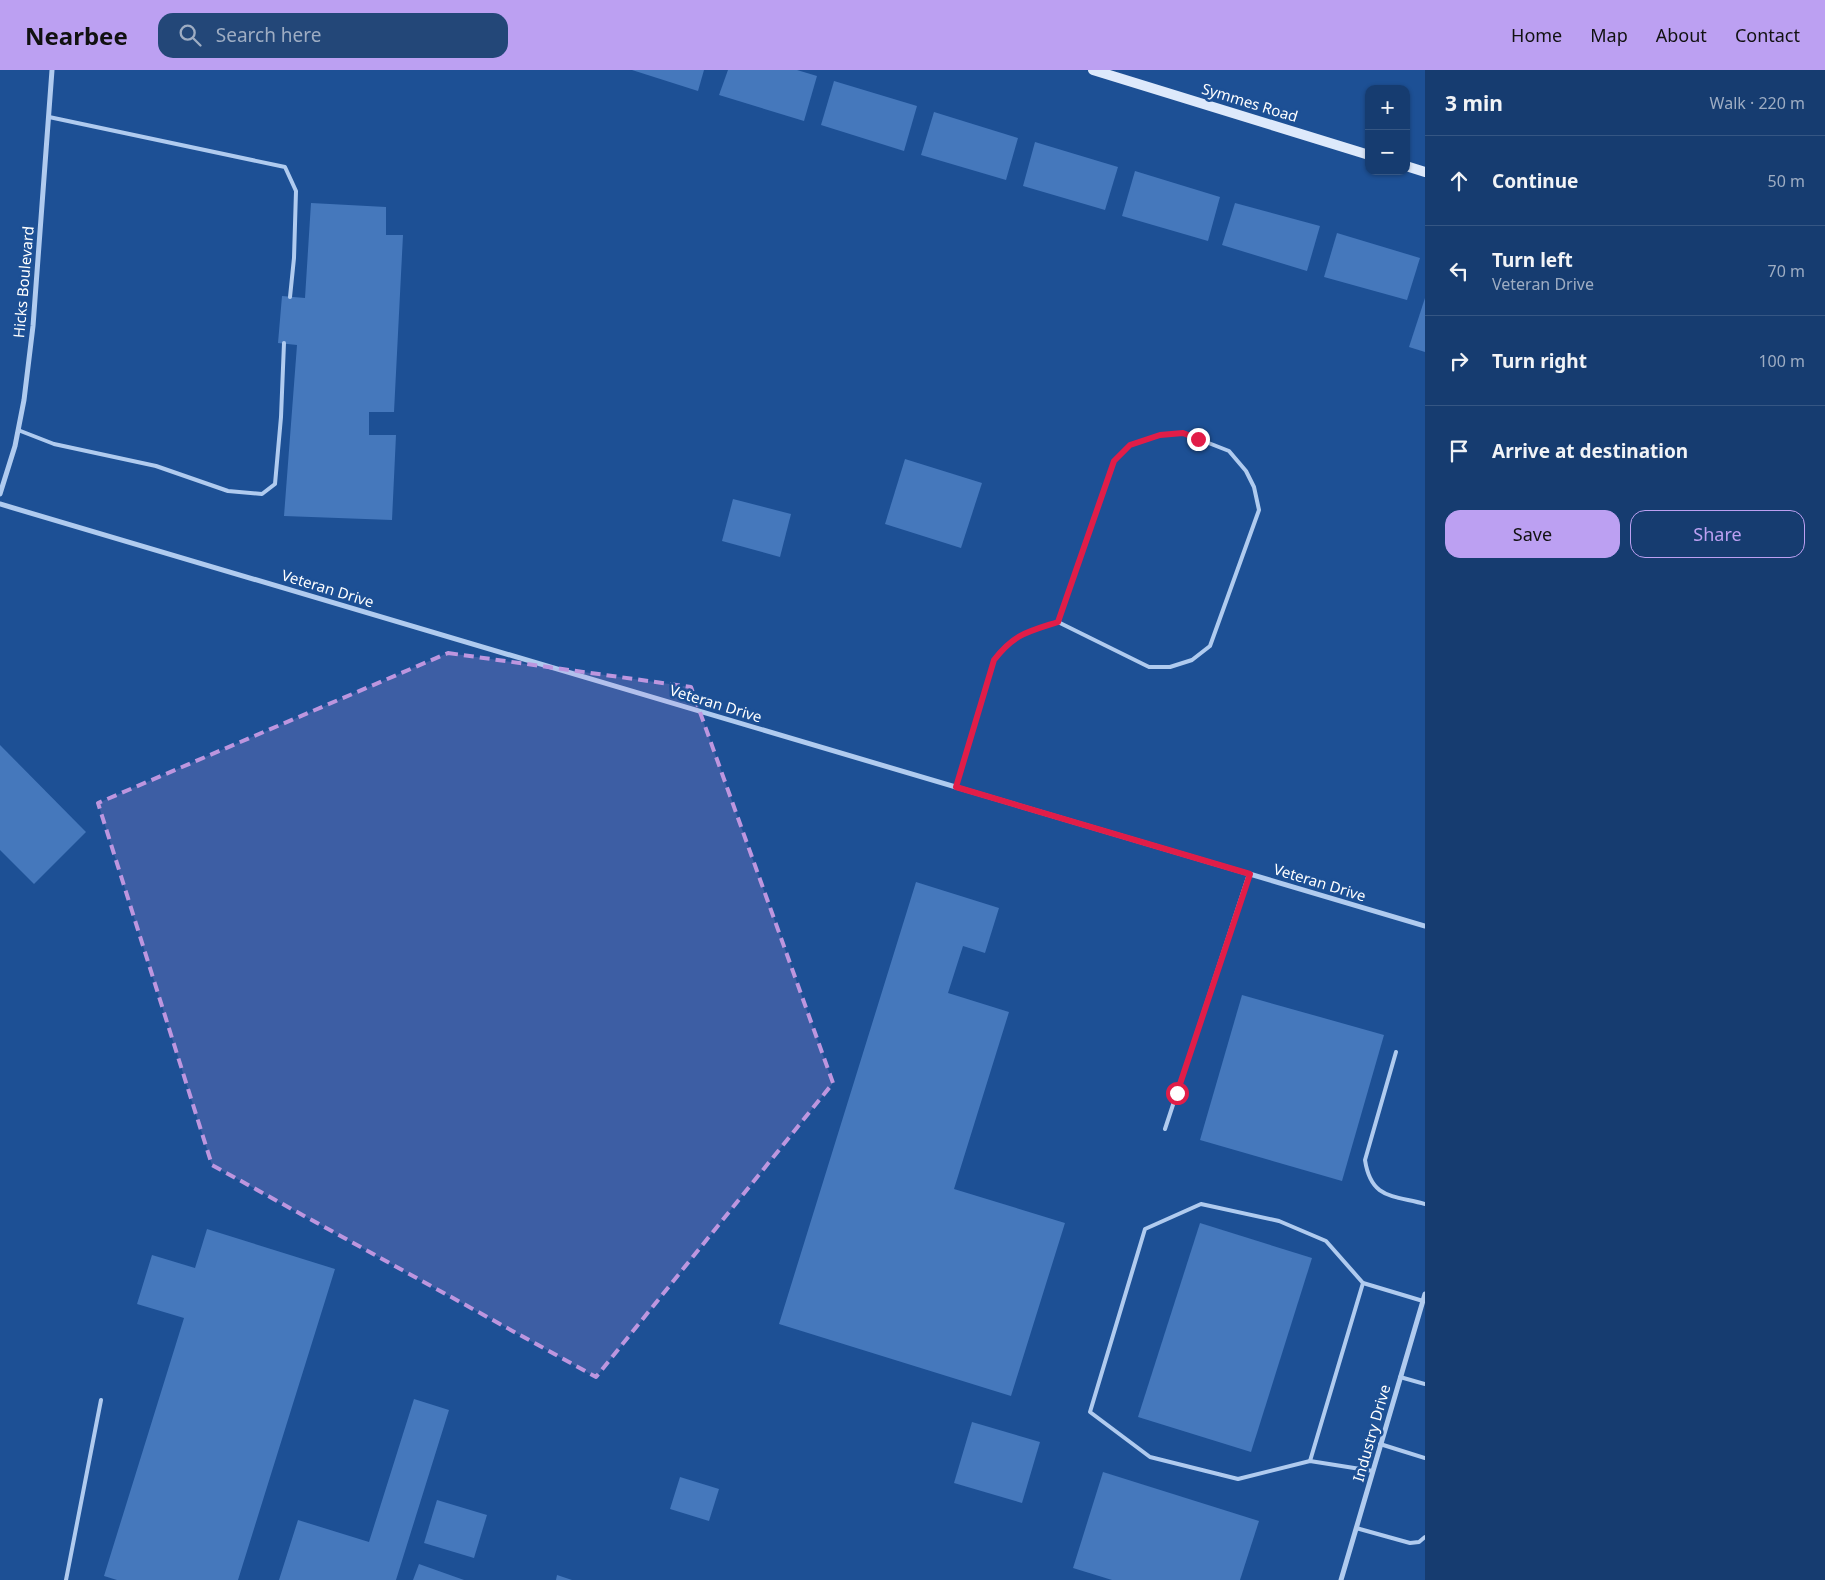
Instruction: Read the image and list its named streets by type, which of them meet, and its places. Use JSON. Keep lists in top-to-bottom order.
{
  "streets": {
    "main road": ["Symmes Road"],
    "street": ["Hicks Boulevard", "Veteran Drive", "Industry Drive"]
  },
  "page": {
    "header": "Nearbee",
    "search": "Search here",
    "nav": [
      "Home",
      "Map",
      "About",
      "Contact"
    ],
    "heading": ["3 min", "Walk · 220 m"],
    "map_buttons": ["+", "−"],
    "list": [
      ["Continue", "50 m"],
      ["Turn left", "Veteran Drive", "70 m"],
      ["Turn right", "100 m"],
      "Arrive at destination"
    ],
    "buttons": ["Save", "Share"]
  }
}
